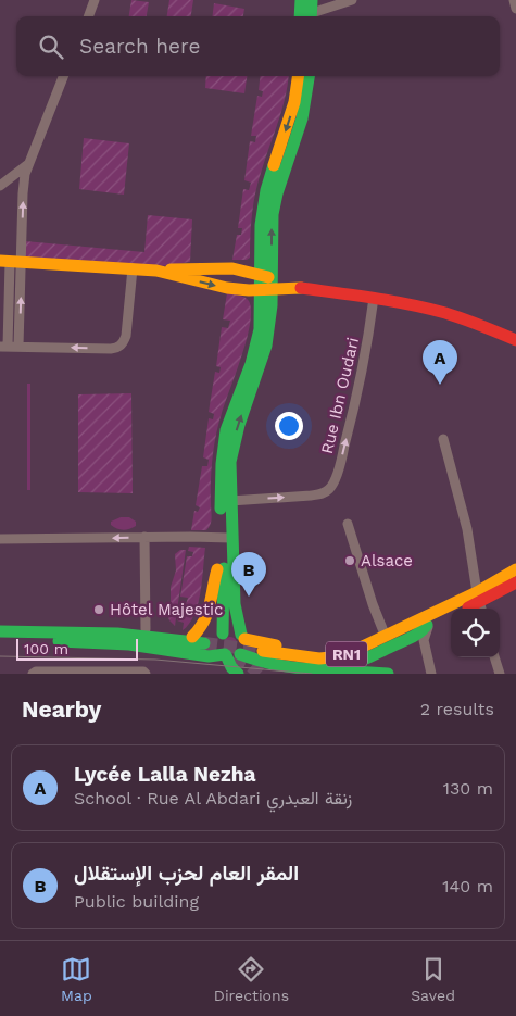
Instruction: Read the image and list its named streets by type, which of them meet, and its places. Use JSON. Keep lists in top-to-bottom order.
{
  "streets": {
    "main road": ["RN1"],
    "street": ["Rue Ibn Oudari"]
  },
  "one_way": ["Rue Ibn Oudari"],
  "places": ["Alsace", "Hôtel Majestic"],
  "scale_bar": "100 m",
  "page": {
    "search": "Search here",
    "pins": ["A", "B"],
    "scale": "100 m",
    "heading": ["Nearby", "2 results"],
    "list": [
      {
        "mark": "A",
        "name": "Lycée Lalla Nezha",
        "note": "School · Rue Al Abdari زنقة العبدري",
        "value": "130 m"
      },
      {
        "mark": "B",
        "name": "المقر العام لحزب الإستقلال",
        "note": "Public building",
        "value": "140 m"
      }
    ],
    "nav": ["Map", "Directions", "Saved"]
  }
}
